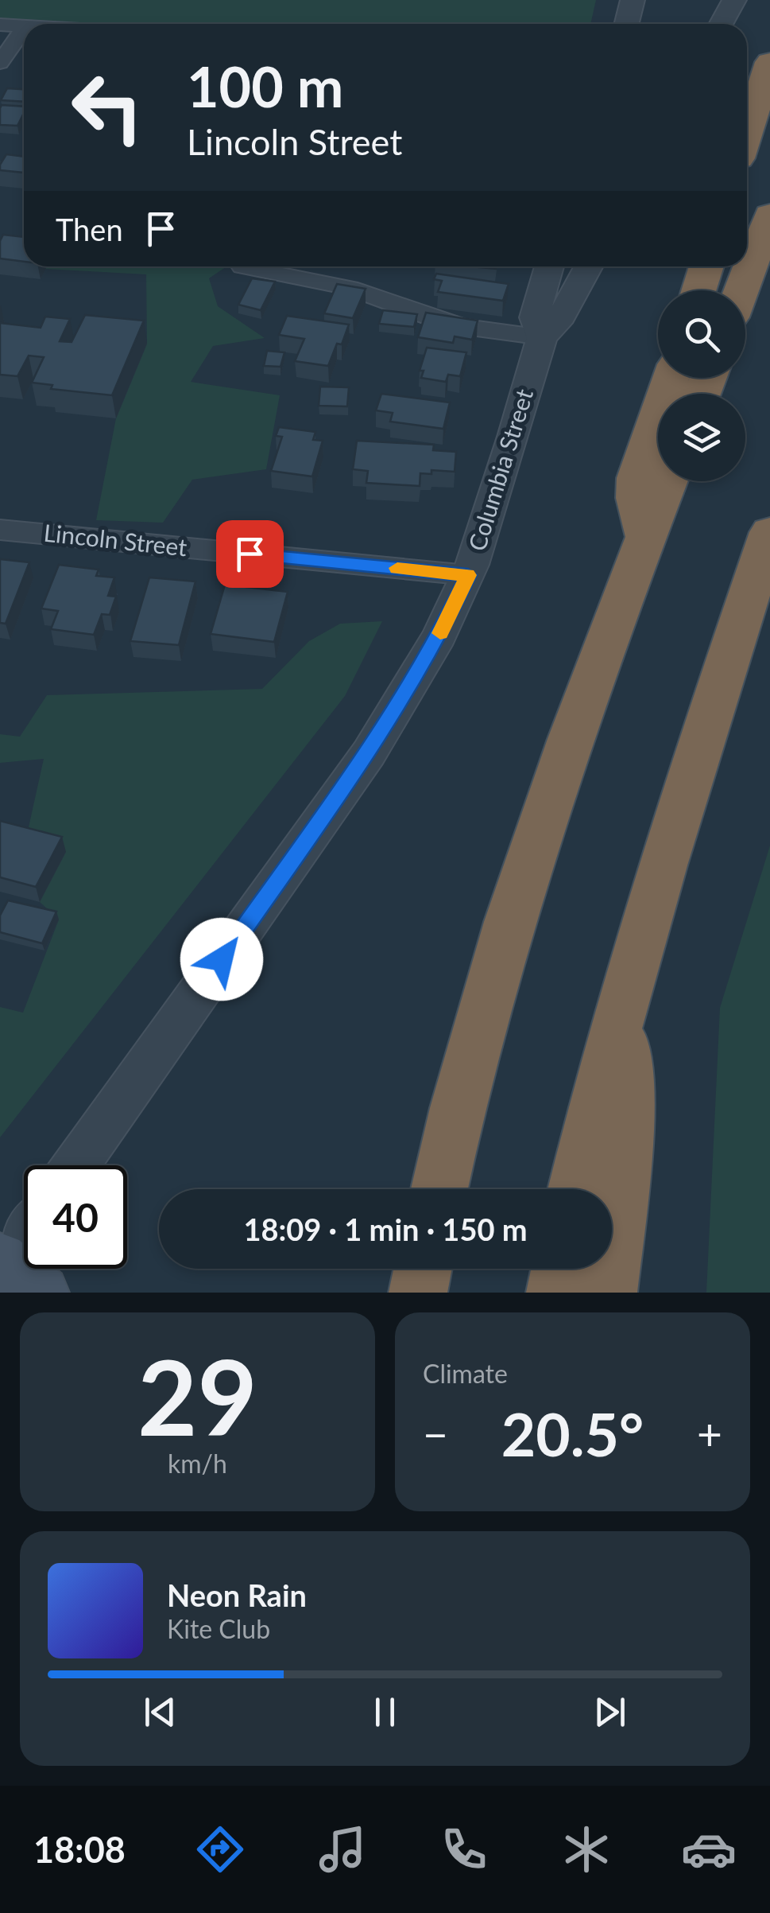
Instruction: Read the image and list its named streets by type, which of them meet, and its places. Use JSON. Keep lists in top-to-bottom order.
{
  "streets": {
    "street": ["Columbia Street", "Lincoln Street"]
  },
  "crossings": [
    ["Columbia Street", "Lincoln Street"]
  ],
  "page": {
    "turn": ["100 m", "Lincoln Street"],
    "then": "Then",
    "limit": "40",
    "trip": "18:09 · 1 min · 150 m",
    "tile": [
      ["29", "km/h"],
      "Climate"
    ],
    "heat": ["−", "20.5°", "+"],
    "song": ["Neon Rain", "Kite Club"],
    "tabs": "18:08"
  }
}
